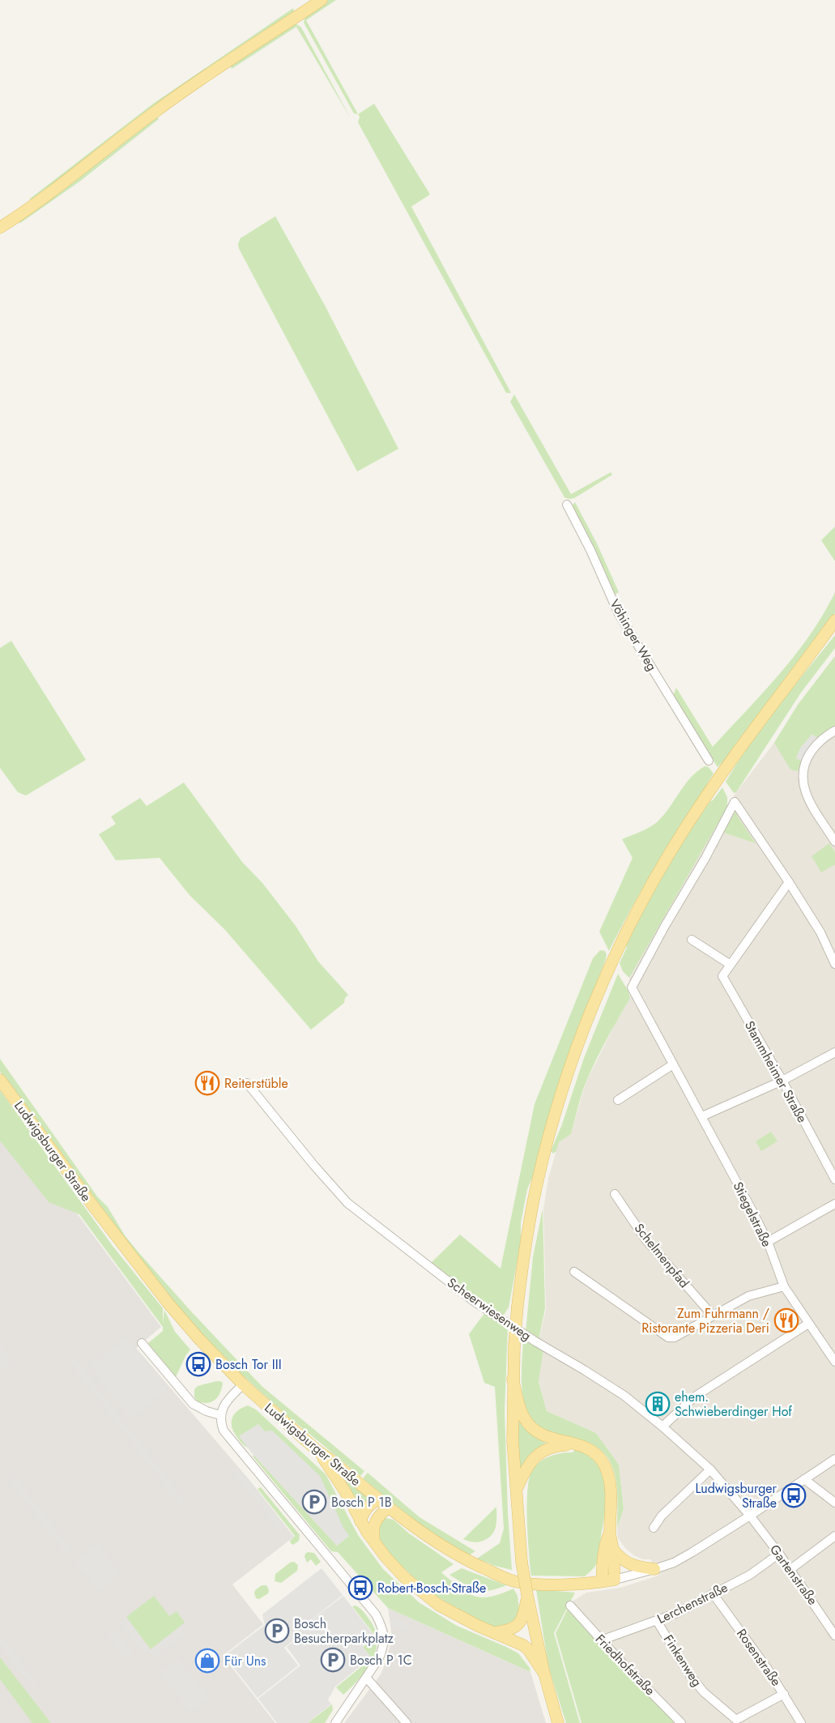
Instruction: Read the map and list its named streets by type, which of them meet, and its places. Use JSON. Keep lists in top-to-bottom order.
{
  "streets": {
    "main road": ["Ludwigsburger Straße"],
    "street": [
      "Vöhinger Weg",
      "Stammheimer Straße",
      "Stiegelstraße",
      "Schelmenpfad",
      "Scheerwiesenweg",
      "Gartenstraße",
      "Lerchenstraße",
      "Rosenstraße",
      "Finkenweg",
      "Friedhofstraße"
    ]
  },
  "crossings": [
    ["Stammheimer Straße", "Stiegelstraße"],
    ["Ludwigsburger Straße", "Scheerwiesenweg"],
    ["Ludwigsburger Straße", "Gartenstraße"],
    ["Scheerwiesenweg", "Gartenstraße"],
    ["Gartenstraße", "Lerchenstraße"],
    ["Lerchenstraße", "Rosenstraße"],
    ["Lerchenstraße", "Finkenweg"],
    ["Lerchenstraße", "Friedhofstraße"],
    ["Rosenstraße", "Finkenweg"]
  ],
  "places": {
    "restaurant": ["Reiterstüble", "Zum Fuhrmann / Ristorante Pizzeria Deri"],
    "bus stop": ["Bosch Tor III", "Ludwigsburger Straße", "Robert-Bosch-Straße"],
    "building": ["ehem. Schwieberdinger Hof"],
    "parking": ["Bosch P 1B", "Bosch Besucherparkplatz", "Bosch P 1C"],
    "shop": ["Für Uns"]
  }
}
